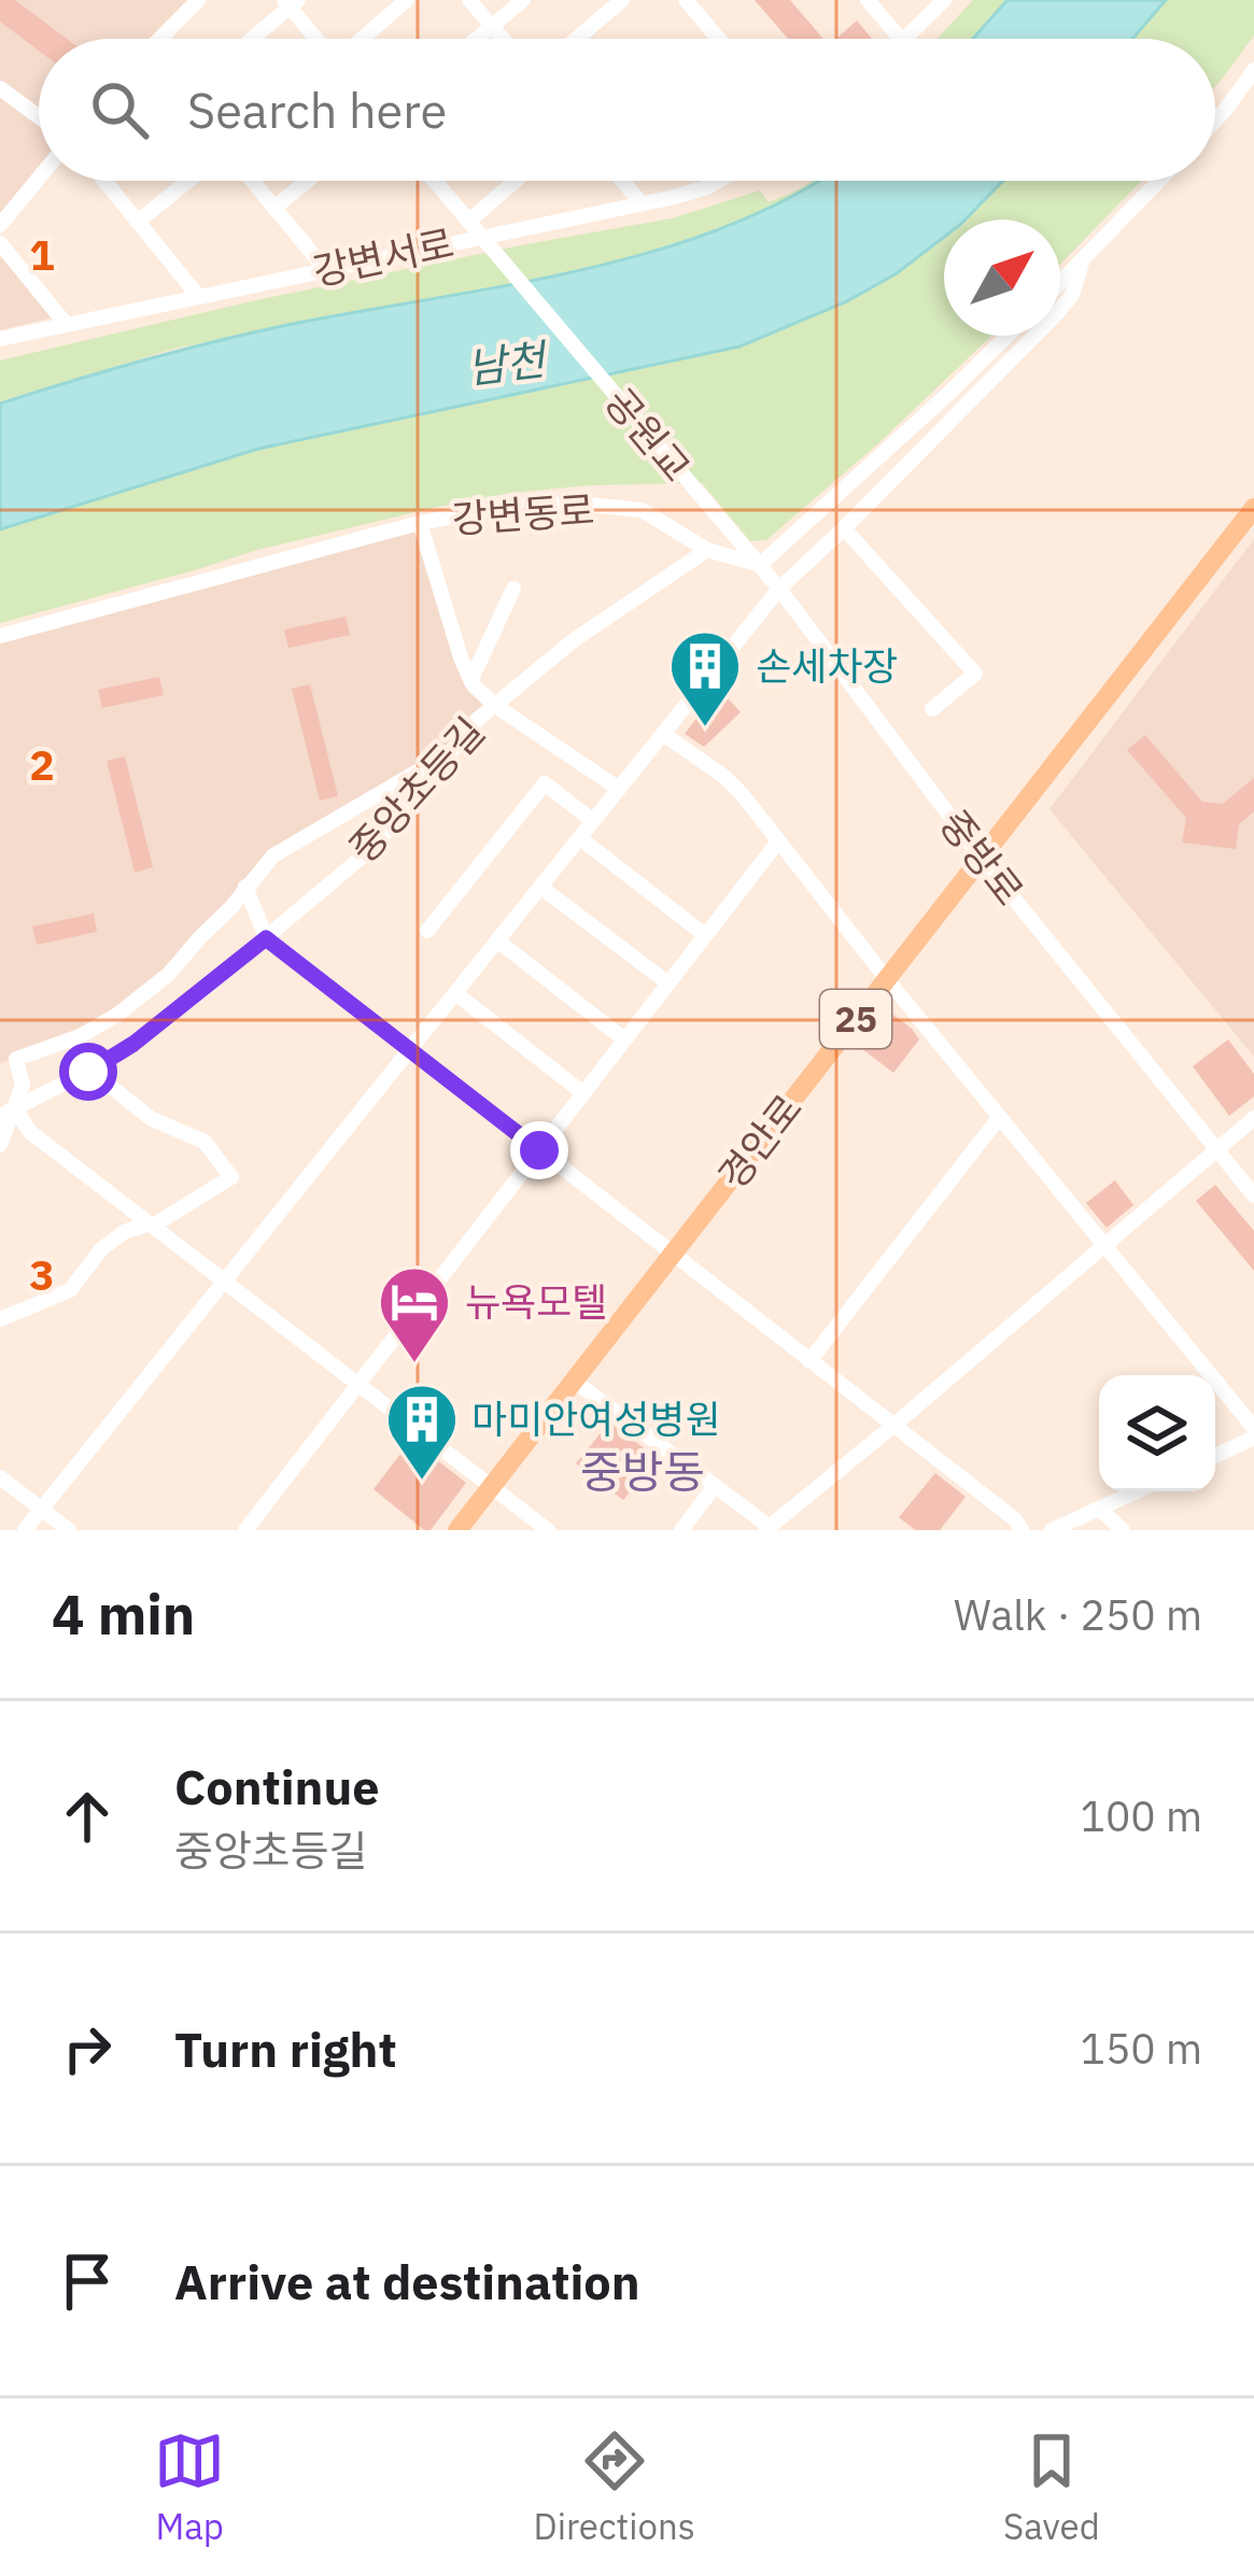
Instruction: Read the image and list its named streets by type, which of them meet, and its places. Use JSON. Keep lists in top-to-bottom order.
{
  "streets": {
    "main road": ["25", "경안로"],
    "street": [
      "강변서로",
      "공원교",
      "강변동로",
      "중앙초등길",
      "중방로"
    ]
  },
  "crossings": [
    ["강변서로", "공원교"],
    ["공원교", "중방로"],
    ["강변동로", "중앙초등길"],
    ["강변동로", "중방로"],
    ["중방로", "경안로"]
  ],
  "districts": ["중방동"],
  "water": ["남천"],
  "places": {
    "building": ["손세차장", "마미안여성병원"],
    "hotel": ["뉴욕모텔"]
  },
  "north": "top right",
  "page": {
    "search": "Search here",
    "heading": ["4 min", "Walk · 250 m"],
    "list": [
      ["Continue", "중앙초등길", "100 m"],
      ["Turn right", "150 m"],
      "Arrive at destination"
    ],
    "nav": ["Map", "Directions", "Saved"]
  },
  "grid": {
    "rows": ["1", "2", "3"]
  }
}
